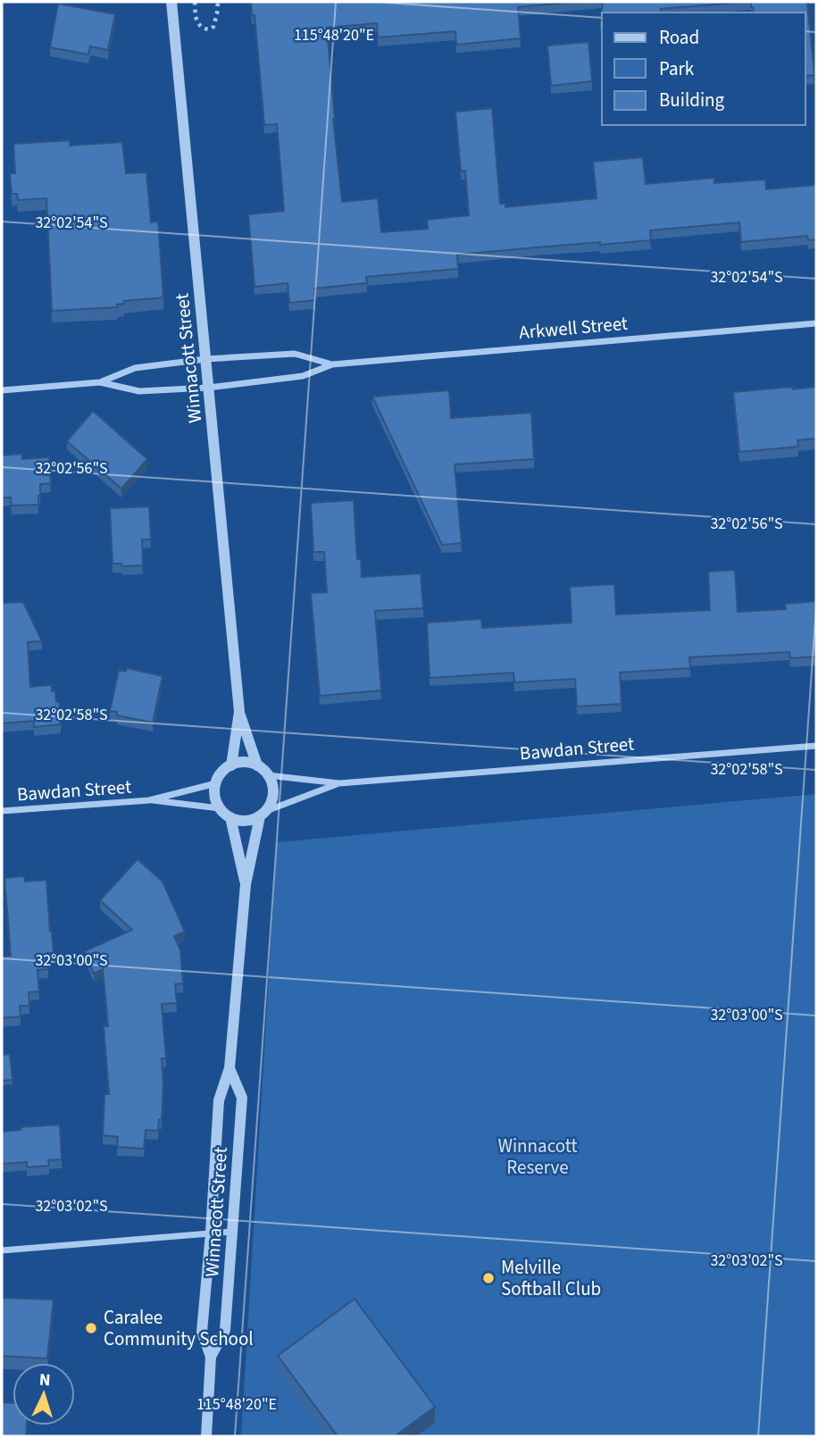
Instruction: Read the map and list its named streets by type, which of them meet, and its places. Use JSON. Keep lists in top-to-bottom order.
{
  "streets": {
    "street": ["Arkwell Street", "Winnacott Street", "Bawdan Street"]
  },
  "crossings": [
    ["Arkwell Street", "Winnacott Street"],
    ["Winnacott Street", "Bawdan Street"]
  ],
  "parks": ["Winnacott Reserve"],
  "places": ["Melville Softball Club", "Caralee Community School"],
  "legend": ["Road", "Park", "Building"],
  "north": "top",
  "coordinates": [
    "115°48'20\"E",
    "32°02'54\"S",
    "32°02'56\"S",
    "32°02'58\"S",
    "32°03'00\"S",
    "32°03'02\"S"
  ]
}
